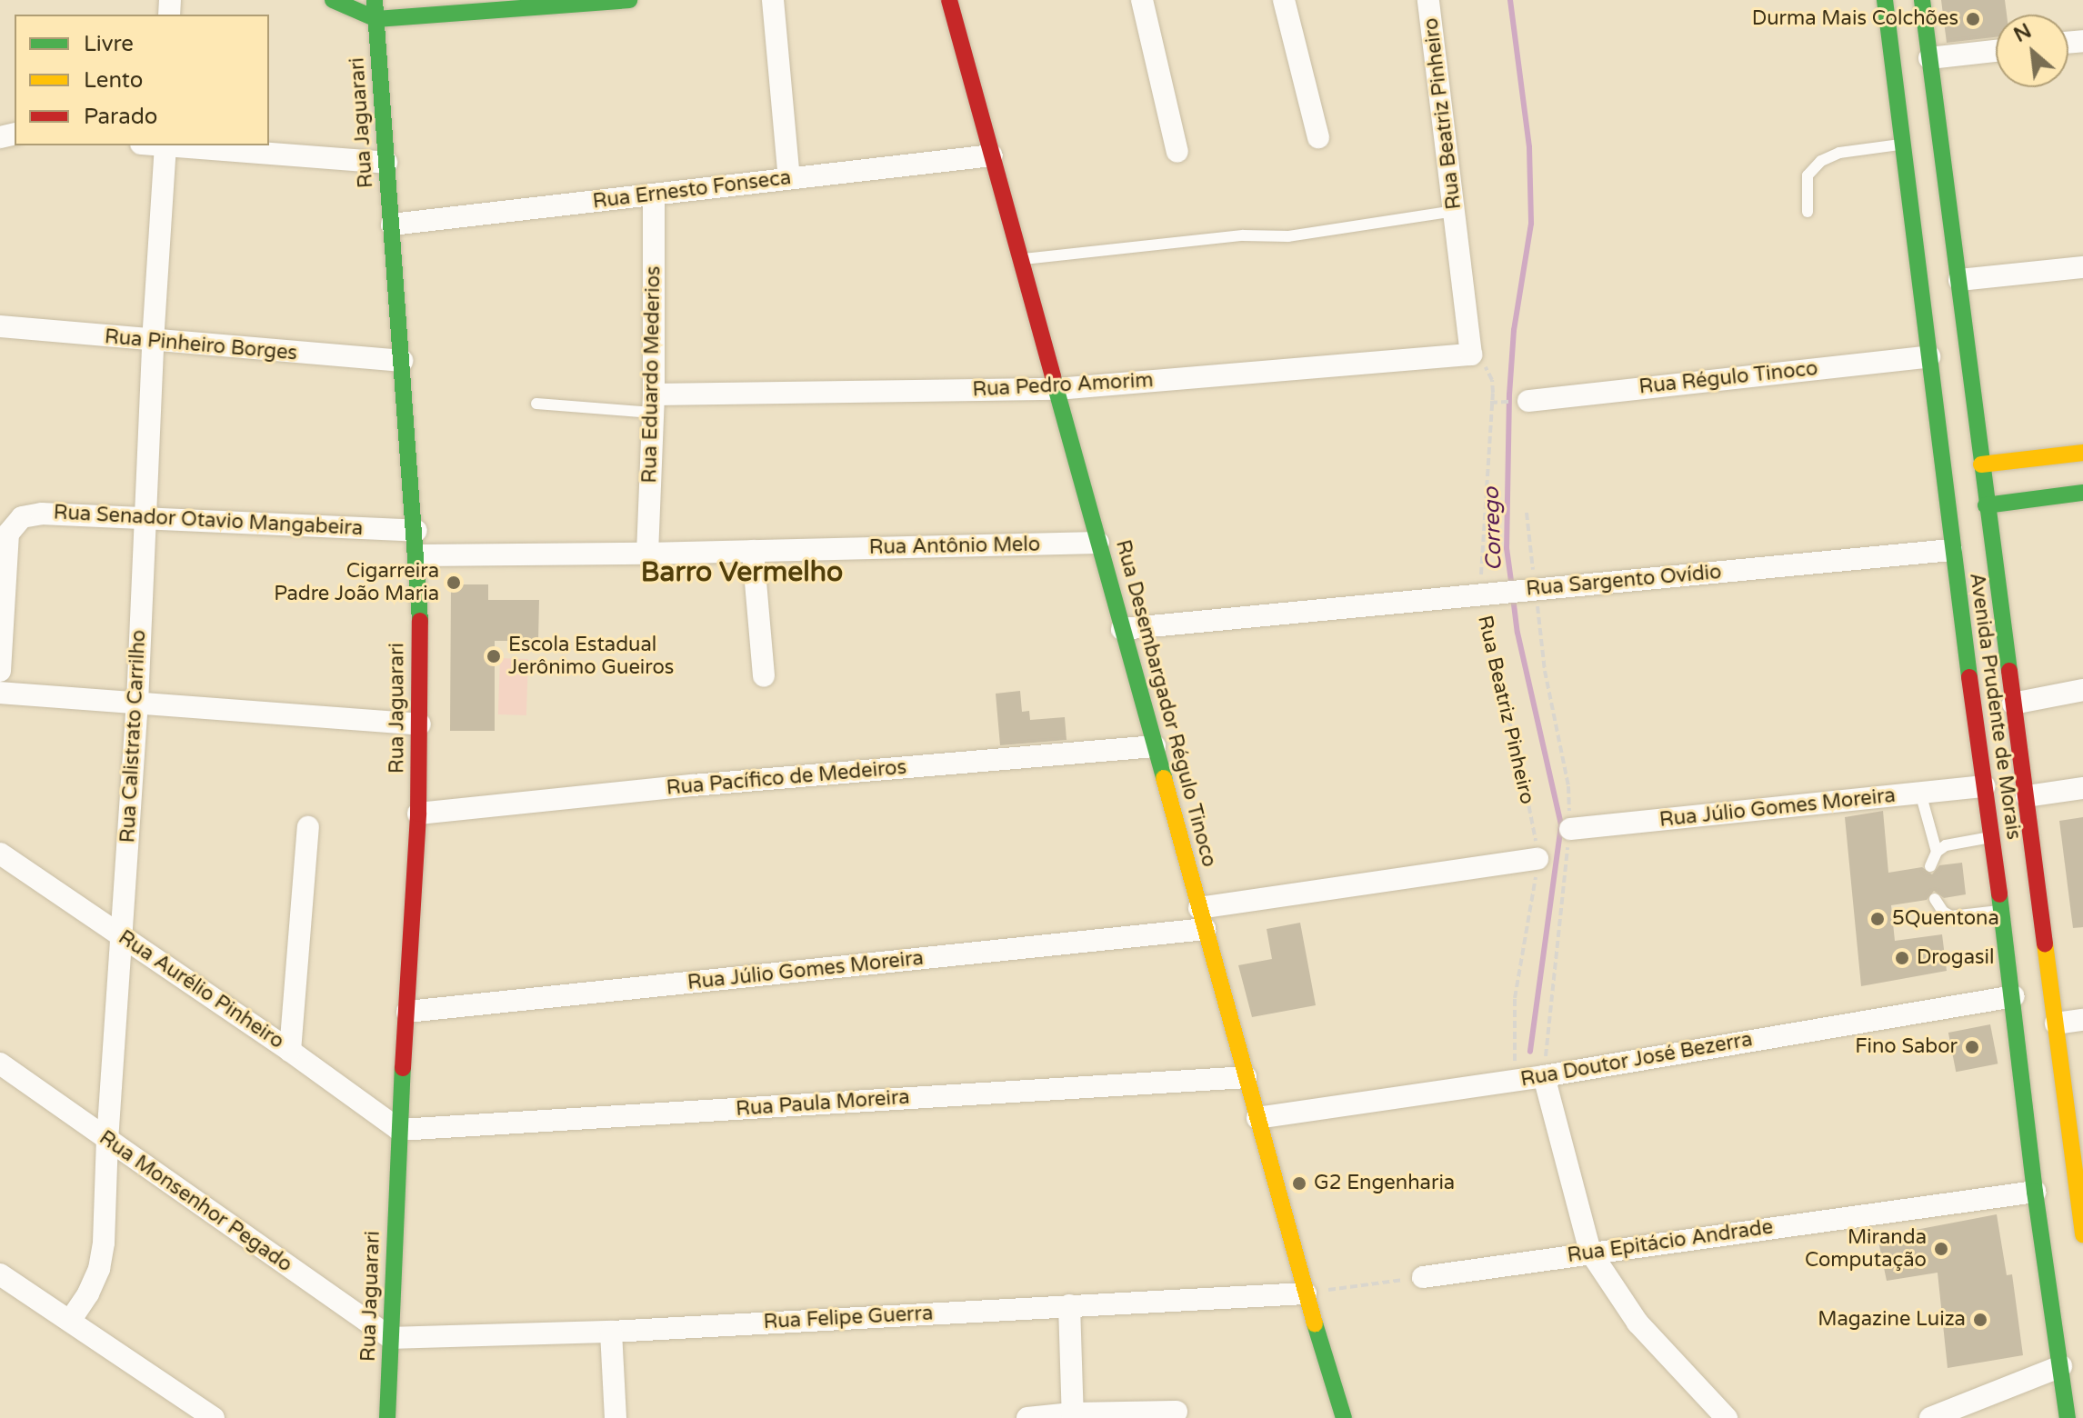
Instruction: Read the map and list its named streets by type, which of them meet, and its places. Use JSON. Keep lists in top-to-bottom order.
{
  "streets": {
    "main road": ["Rua Jaguarari", "Rua Desembargador Régulo Tinoco", "Avenida Prudente de Morais"],
    "street": [
      "Rua Beatriz Pinheiro",
      "Rua Ernesto Fonseca",
      "Rua Pinheiro Borges",
      "Rua Eduardo Mederios",
      "Rua Régulo Tinoco",
      "Rua Pedro Amorim",
      "Rua Senador Otavio Mangabeira",
      "Rua Antônio Melo",
      "Rua Sargento Ovídio",
      "Rua Calistrato Carrilho",
      "Rua Pacífico de Medeiros",
      "Rua Júlio Gomes Moreira",
      "Rua Aurélio Pinheiro",
      "Rua Doutor José Bezerra",
      "Rua Paula Moreira",
      "Rua Monsenhor Pegado",
      "Rua Epitácio Andrade",
      "Rua Felipe Guerra"
    ]
  },
  "crossings": [
    ["Rua Beatriz Pinheiro", "Rua Pedro Amorim"],
    ["Rua Beatriz Pinheiro", "Rua Sargento Ovídio"],
    ["Rua Beatriz Pinheiro", "Rua Júlio Gomes Moreira"],
    ["Rua Beatriz Pinheiro", "Rua Doutor José Bezerra"],
    ["Rua Jaguarari", "Rua Ernesto Fonseca"],
    ["Rua Jaguarari", "Rua Pinheiro Borges"],
    ["Rua Jaguarari", "Rua Senador Otavio Mangabeira"],
    ["Rua Jaguarari", "Rua Antônio Melo"],
    ["Rua Jaguarari", "Rua Pacífico de Medeiros"],
    ["Rua Jaguarari", "Rua Júlio Gomes Moreira"],
    ["Rua Jaguarari", "Rua Aurélio Pinheiro"],
    ["Rua Jaguarari", "Rua Paula Moreira"],
    ["Rua Jaguarari", "Rua Monsenhor Pegado"],
    ["Rua Jaguarari", "Rua Felipe Guerra"],
    ["Rua Ernesto Fonseca", "Rua Eduardo Mederios"],
    ["Rua Ernesto Fonseca", "Rua Desembargador Régulo Tinoco"],
    ["Rua Pinheiro Borges", "Rua Calistrato Carrilho"],
    ["Rua Eduardo Mederios", "Rua Pedro Amorim"],
    ["Rua Eduardo Mederios", "Rua Antônio Melo"],
    ["Rua Régulo Tinoco", "Avenida Prudente de Morais"],
    ["Rua Pedro Amorim", "Rua Desembargador Régulo Tinoco"],
    ["Rua Senador Otavio Mangabeira", "Rua Calistrato Carrilho"],
    ["Rua Antônio Melo", "Rua Desembargador Régulo Tinoco"],
    ["Rua Sargento Ovídio", "Rua Desembargador Régulo Tinoco"],
    ["Rua Sargento Ovídio", "Avenida Prudente de Morais"],
    ["Rua Desembargador Régulo Tinoco", "Rua Pacífico de Medeiros"],
    ["Rua Desembargador Régulo Tinoco", "Rua Júlio Gomes Moreira"],
    ["Rua Desembargador Régulo Tinoco", "Rua Doutor José Bezerra"],
    ["Rua Desembargador Régulo Tinoco", "Rua Paula Moreira"],
    ["Rua Desembargador Régulo Tinoco", "Rua Felipe Guerra"],
    ["Avenida Prudente de Morais", "Rua Júlio Gomes Moreira"],
    ["Avenida Prudente de Morais", "Rua Doutor José Bezerra"],
    ["Avenida Prudente de Morais", "Rua Epitácio Andrade"],
    ["Rua Calistrato Carrilho", "Rua Aurélio Pinheiro"],
    ["Rua Calistrato Carrilho", "Rua Monsenhor Pegado"],
    ["Rua Aurélio Pinheiro", "Rua Paula Moreira"],
    ["Rua Monsenhor Pegado", "Rua Felipe Guerra"]
  ],
  "districts": ["Barro Vermelho"],
  "water": ["Corrego"],
  "places": [
    "Durma Mais Colchões",
    "Cigarreira Padre João Maria",
    "Escola Estadual Jerônimo Gueiros",
    "5Quentona",
    "Drogasil",
    "Fino Sabor",
    "G2 Engenharia",
    "Miranda Computação",
    "Magazine Luiza"
  ],
  "legend": ["Livre", "Lento", "Parado"],
  "north": "top left"
}
